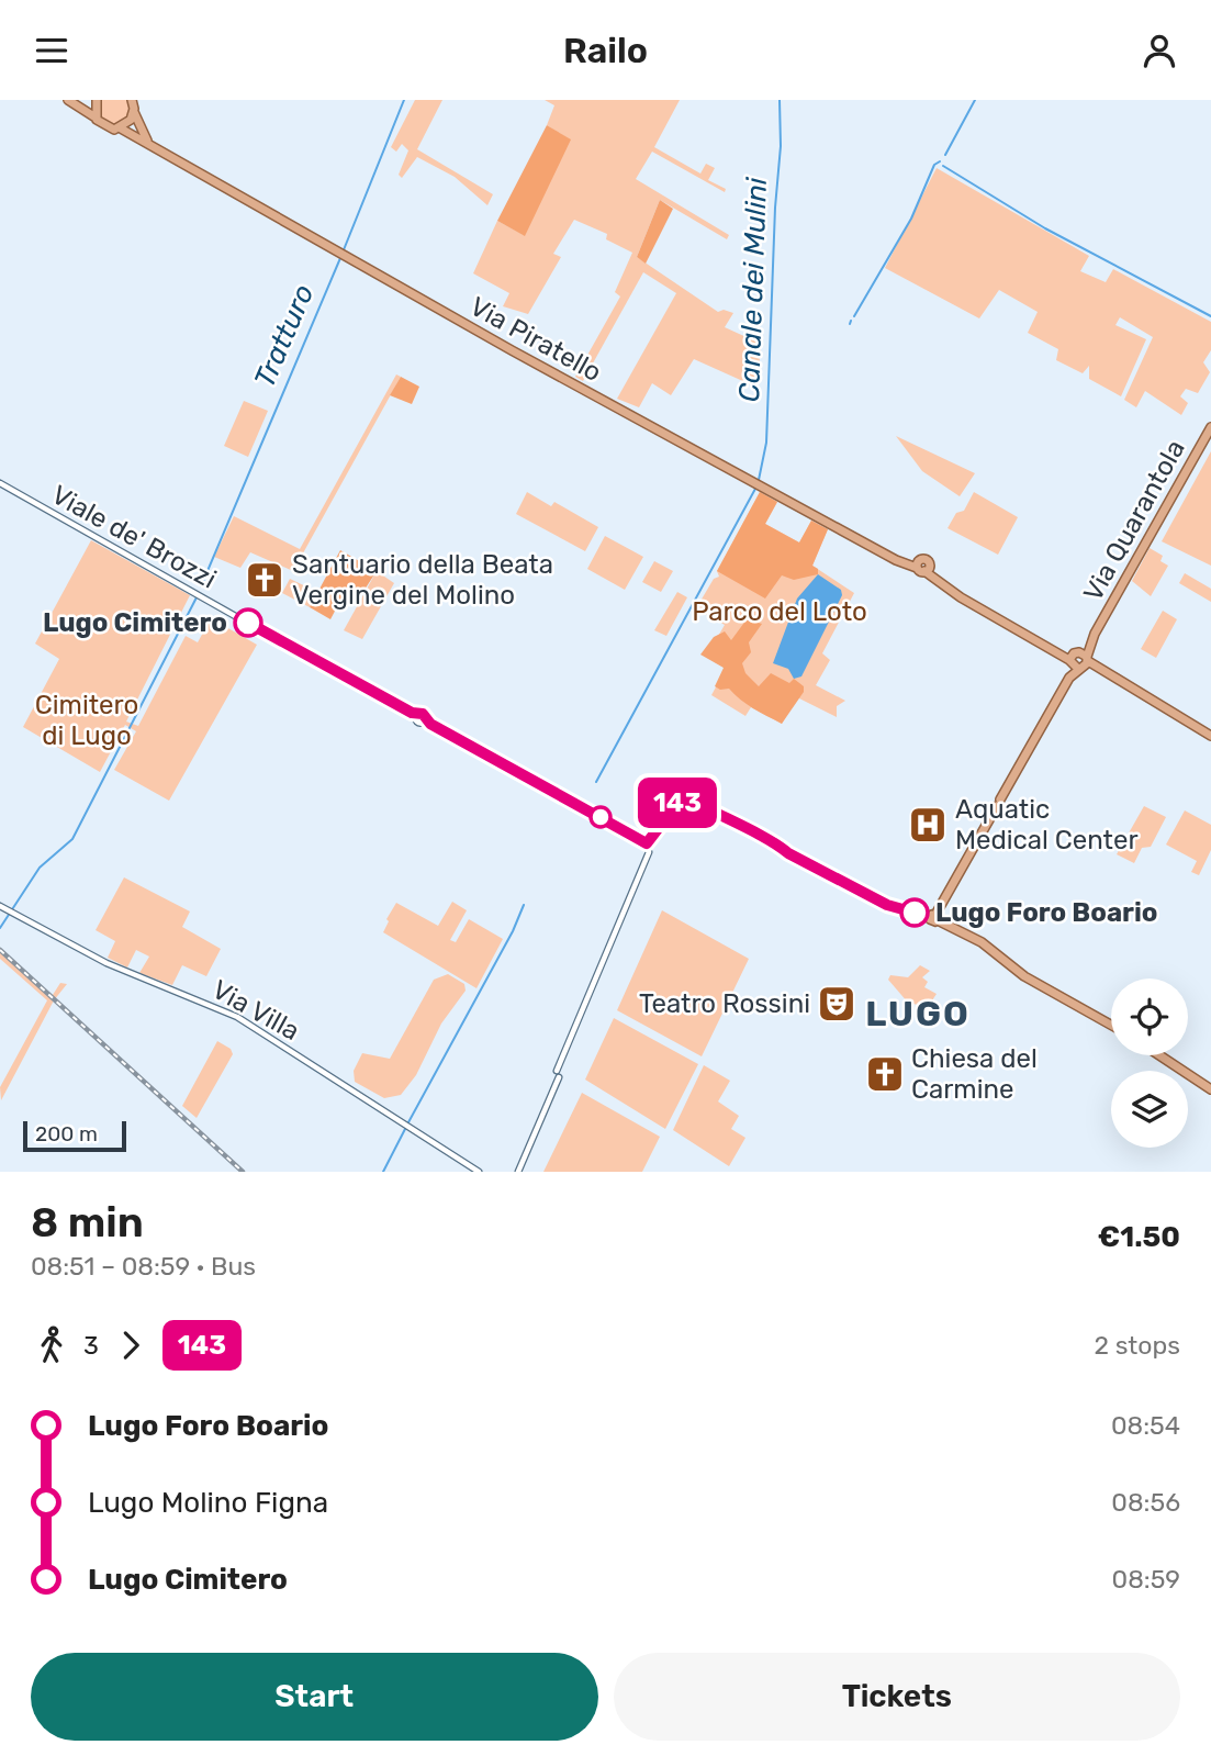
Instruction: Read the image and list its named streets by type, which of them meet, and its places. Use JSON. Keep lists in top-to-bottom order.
{
  "streets": {
    "main road": ["Via Piratello", "Via Quarantola"],
    "street": ["Viale de' Brozzi", "Via Villa"]
  },
  "crossings": [
    ["Via Piratello", "Via Quarantola"]
  ],
  "districts": ["LUGO"],
  "water": ["Canale dei Mulini", "Tratturo"],
  "parks": ["Parco del Loto", "Cimitero di Lugo"],
  "places": {
    "church": ["Santuario della Beata Vergine del Molino", "Chiesa del Carmine"],
    "other": ["Lugo Cimitero", "Lugo Foro Boario"],
    "hospital": ["Aquatic Medical Center"],
    "theatre": ["Teatro Rossini"]
  },
  "lines": ["bus line 143"],
  "scale_bar": "200 m",
  "page": {
    "header": "Railo",
    "on_map": "143",
    "scale": "200 m",
    "heading": ["8 min", "08:51 – 08:59 · Bus", "€1.50"],
    "legs": ["3", "143", "2 stops"],
    "list": [
      {
        "name": "Lugo Foro Boario",
        "value": "08:54"
      },
      {
        "name": "Lugo Molino Figna",
        "value": "08:56"
      },
      {
        "name": "Lugo Cimitero",
        "value": "08:59"
      }
    ],
    "buttons": ["Start", "Tickets"]
  }
}
